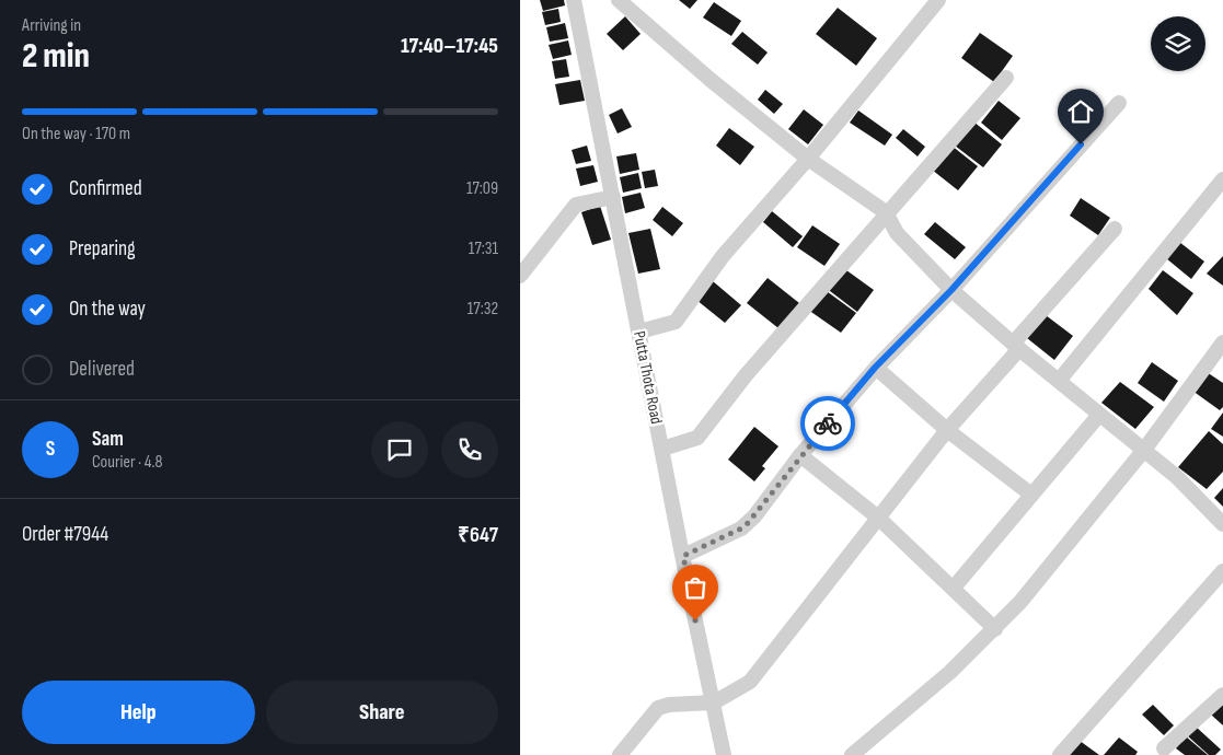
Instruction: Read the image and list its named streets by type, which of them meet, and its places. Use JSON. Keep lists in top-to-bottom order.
{
  "streets": {
    "street": ["Putta Thota Road"]
  },
  "page": {
    "heading": ["2 min", "Arriving in", "17:40–17:45"],
    "panel": [
      "Sam",
      "Courier · 4.8",
      "Order #7944",
      "₹647"
    ],
    "bar": "On the way · 170 m",
    "list": [
      ["Confirmed", "17:09"],
      ["Preparing", "17:31"],
      ["On the way", "17:32"],
      "Delivered"
    ],
    "round": "S",
    "buttons": ["Help", "Share"]
  }
}
